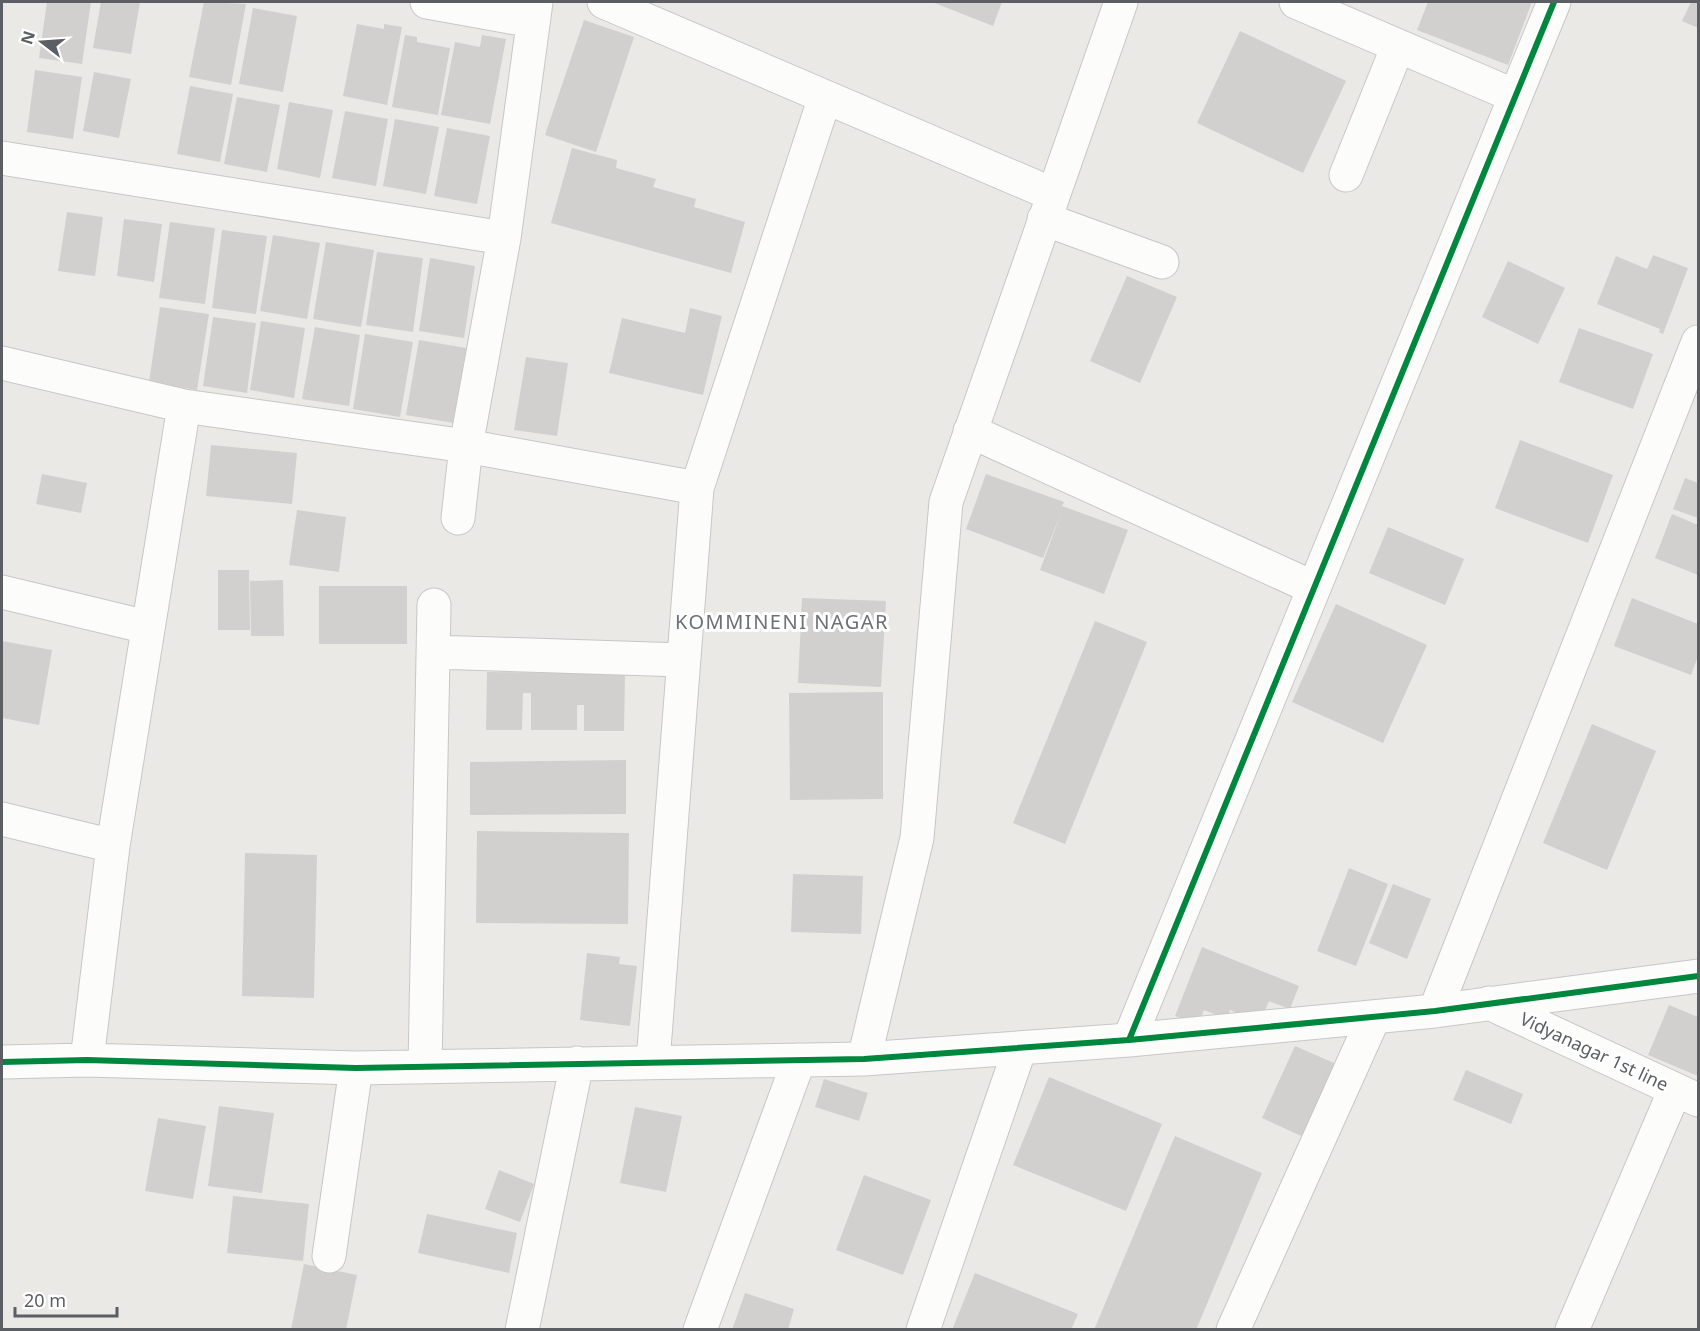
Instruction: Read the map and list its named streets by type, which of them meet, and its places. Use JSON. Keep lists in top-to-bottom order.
{
  "streets": {
    "street": ["Vidyanagar 1st line"]
  },
  "districts": ["KOMMINENI NAGAR"],
  "scale_bar": "20 m",
  "north": "left"
}
